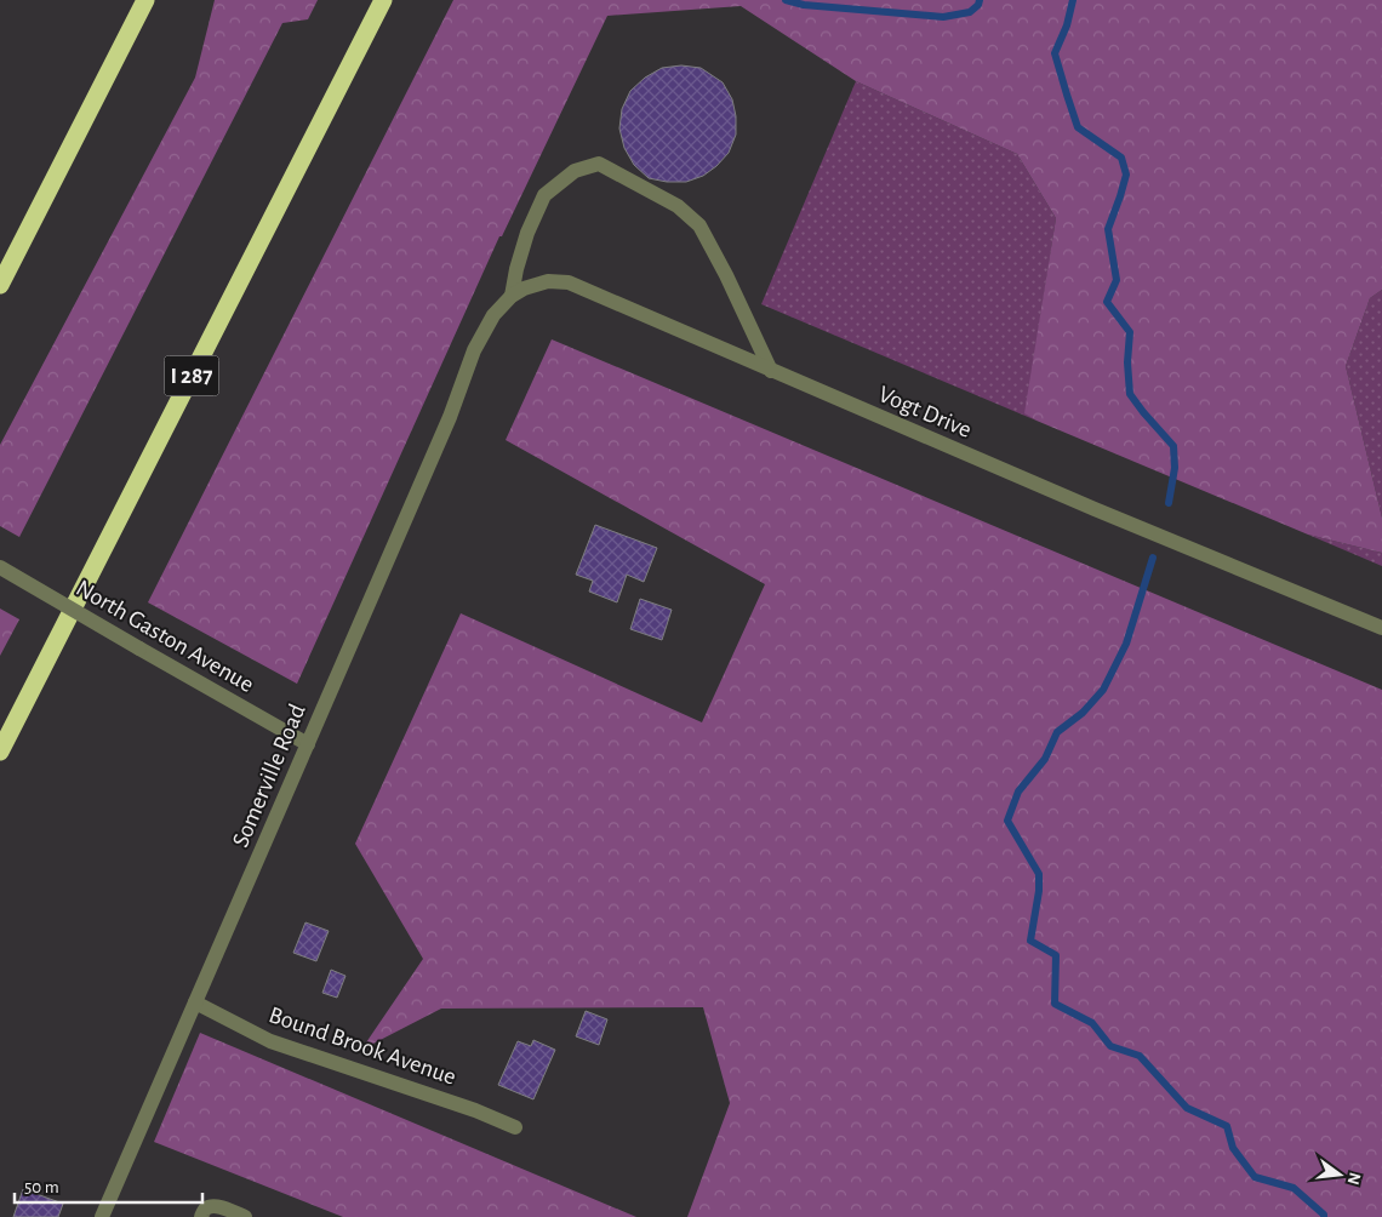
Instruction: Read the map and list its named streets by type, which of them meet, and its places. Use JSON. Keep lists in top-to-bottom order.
{
  "streets": {
    "highway": ["I 287"],
    "street": [
      "Vogt Drive",
      "North Gaston Avenue",
      "Somerville Road",
      "Bound Brook Avenue"
    ]
  },
  "crossings": [
    ["Vogt Drive", "Somerville Road"],
    ["North Gaston Avenue", "Somerville Road"],
    ["Somerville Road", "Bound Brook Avenue"]
  ],
  "scale_bar": "50 m",
  "north": "right"
}
